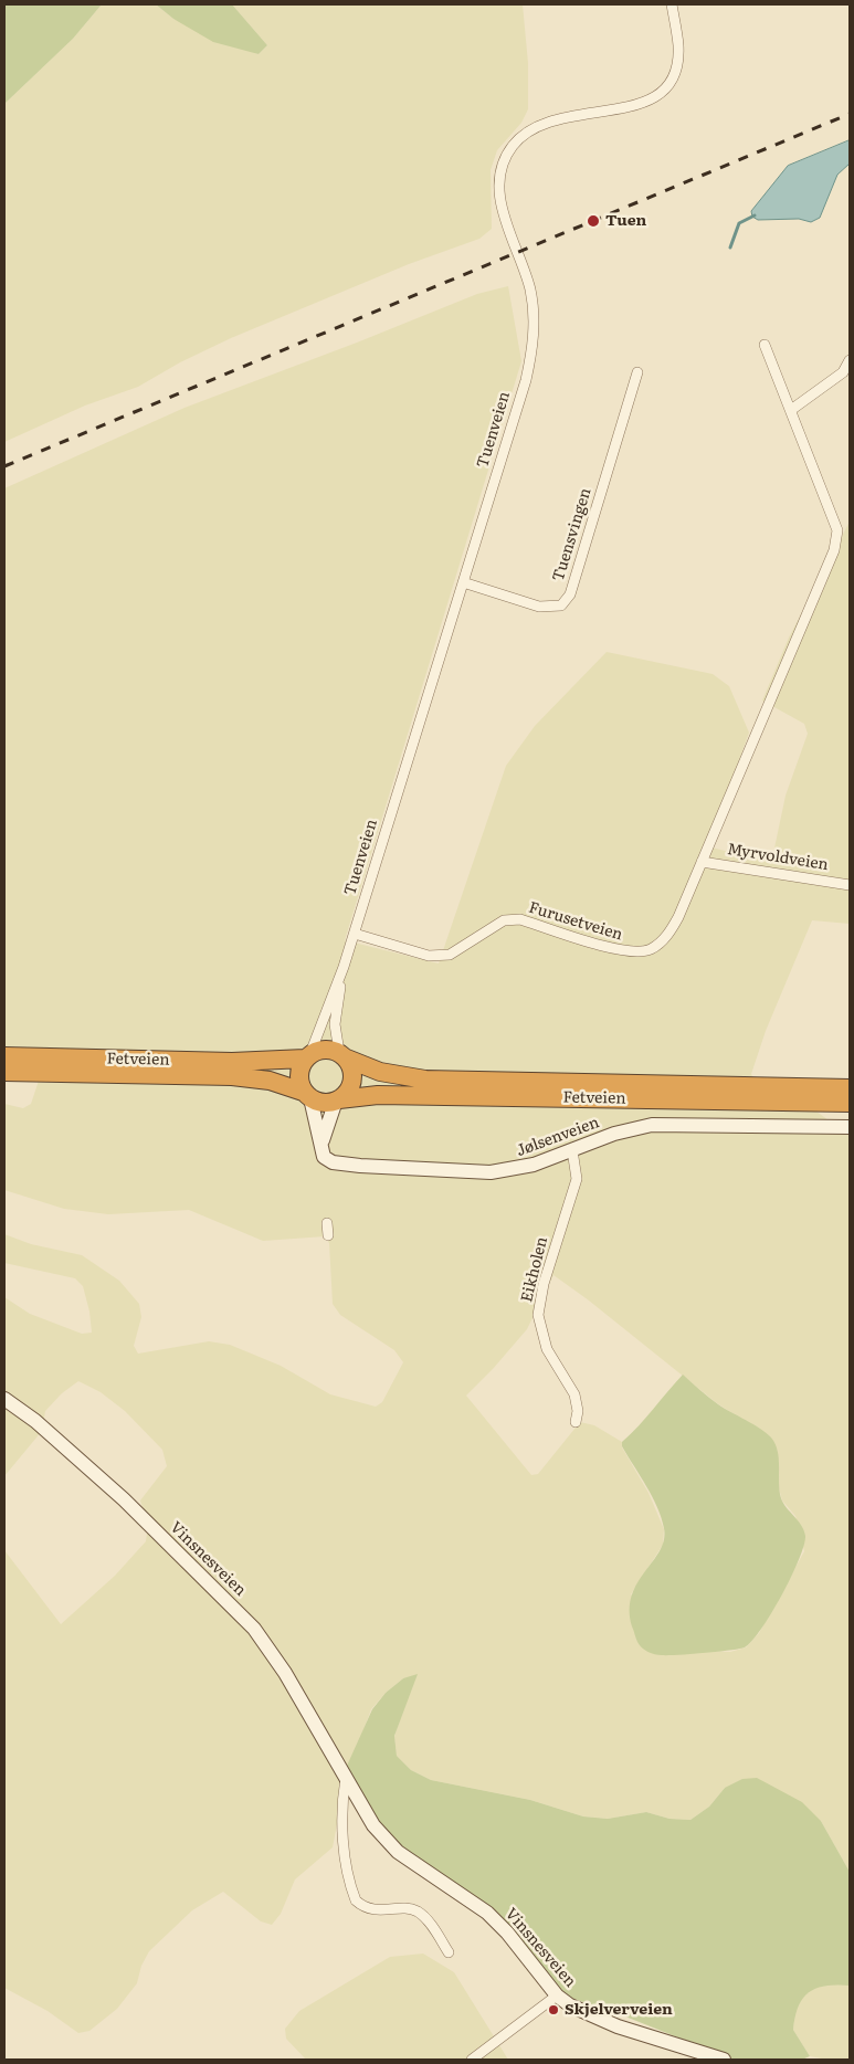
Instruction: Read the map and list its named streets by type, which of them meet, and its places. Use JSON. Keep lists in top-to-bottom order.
{
  "streets": {
    "highway": ["Fetveien"],
    "main road": ["Jølsenveien", "Vinsnesveien"],
    "street": [
      "Tuenveien",
      "Tuensvingen",
      "Myrvoldveien",
      "Furusetveien",
      "Eikholen"
    ]
  },
  "crossings": [
    ["Tuenveien", "Tuensvingen"],
    ["Tuenveien", "Furusetveien"],
    ["Tuenveien", "Fetveien"],
    ["Myrvoldveien", "Furusetveien"],
    ["Jølsenveien", "Eikholen"]
  ],
  "places": ["Tuen", "Skjelverveien"]
}
